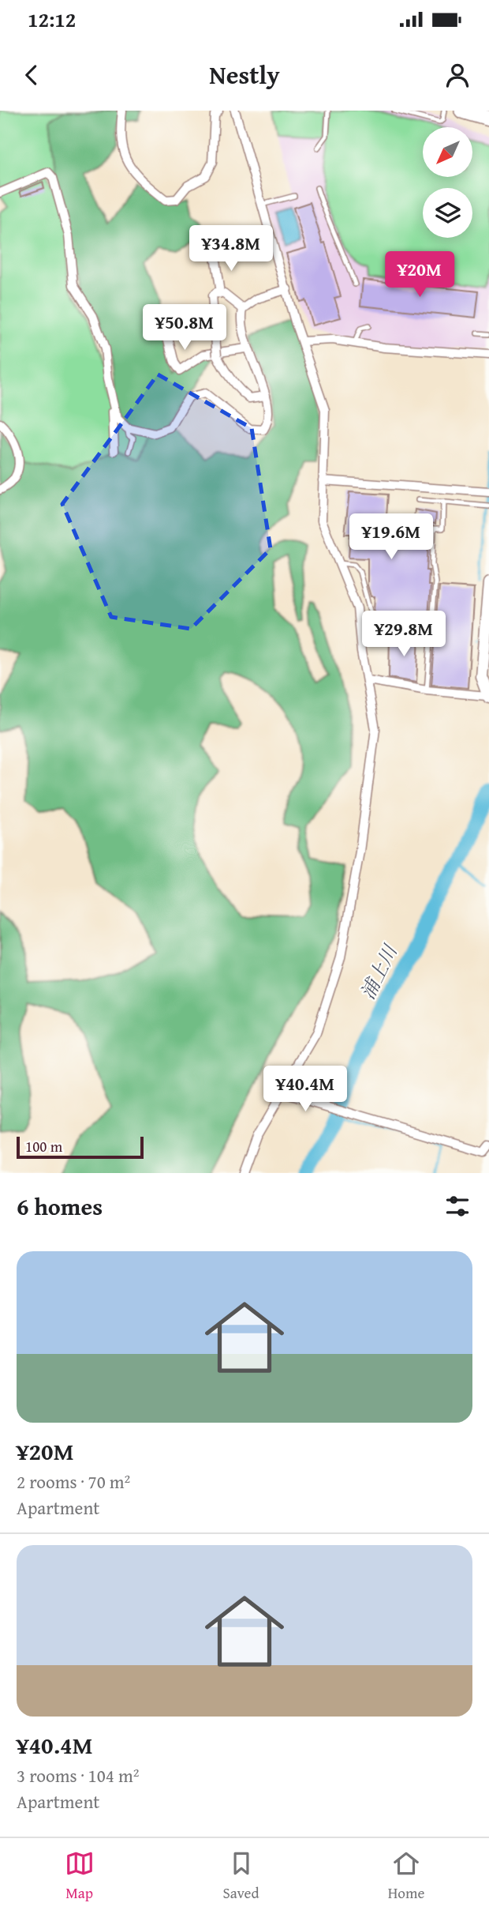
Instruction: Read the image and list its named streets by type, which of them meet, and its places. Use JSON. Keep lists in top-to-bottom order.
{
  "water": ["浦上川"],
  "scale_bar": "100 m",
  "north": "bottom left",
  "page": {
    "status": "12:12",
    "header": "Nestly",
    "price": [
      "¥34.8M",
      "¥20M",
      "¥50.8M",
      "¥19.6M",
      "¥29.8M",
      "¥40.4M"
    ],
    "scale": "100 m",
    "heading": "6 homes",
    "list": [
      {
        "name": "¥20M",
        "note": "2 rooms · 70 m² · Apartment"
      },
      {
        "name": "¥40.4M",
        "note": "3 rooms · 104 m² · Apartment"
      }
    ],
    "tabs": ["Map", "Saved", "Home"]
  }
}
